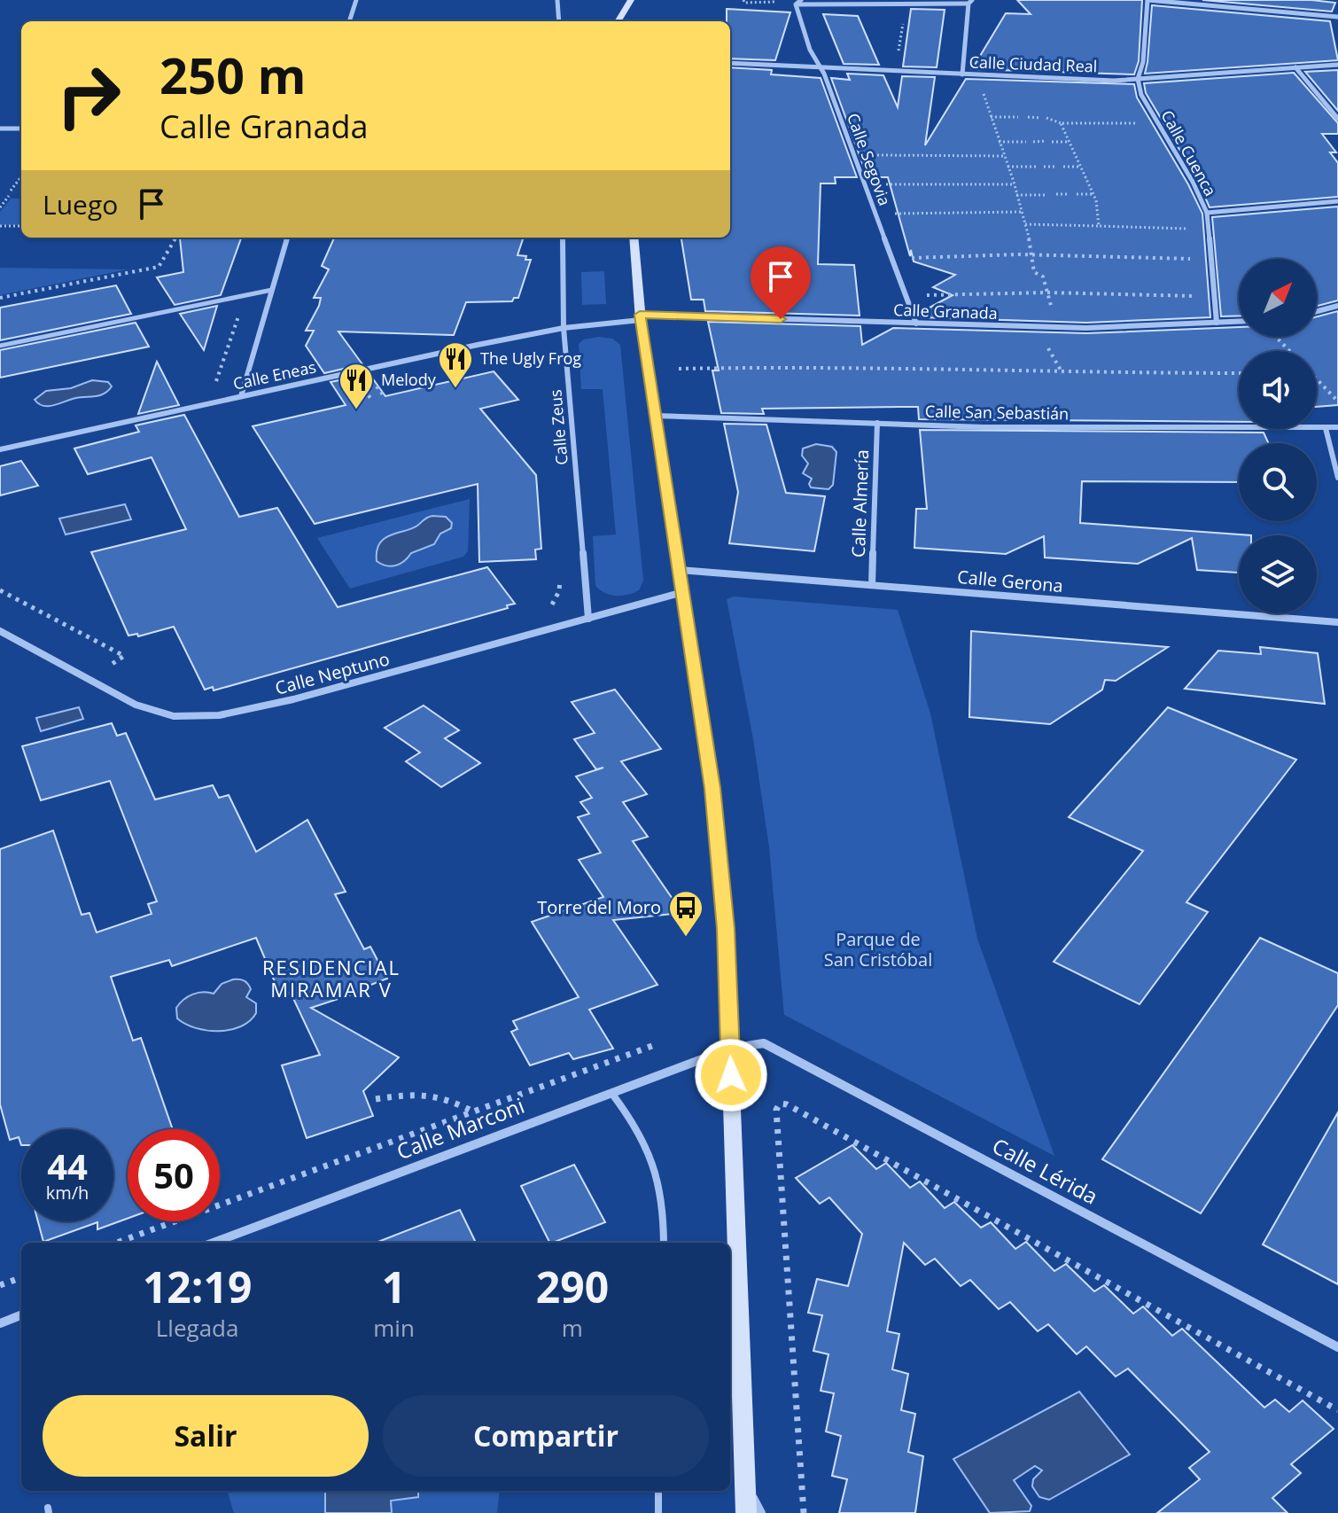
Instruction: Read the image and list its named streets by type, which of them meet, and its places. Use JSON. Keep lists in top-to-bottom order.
{
  "streets": {
    "street": [
      "Calle Ciudad Real",
      "Calle Cuenca",
      "Calle Segovia",
      "Calle Granada",
      "Calle Eneas",
      "Calle San Sebastián",
      "Calle Zeus",
      "Calle Almería",
      "Calle Gerona",
      "Calle Neptuno",
      "Calle Marconi",
      "Calle Lérida"
    ]
  },
  "crossings": [
    ["Calle Ciudad Real", "Calle Cuenca"],
    ["Calle Ciudad Real", "Calle Segovia"],
    ["Calle Cuenca", "Calle Granada"],
    ["Calle Segovia", "Calle Granada"],
    ["Calle Granada", "Calle Eneas"],
    ["Calle Eneas", "Calle Zeus"],
    ["Calle San Sebastián", "Calle Almería"],
    ["Calle Zeus", "Calle Neptuno"],
    ["Calle Almería", "Calle Gerona"],
    ["Calle Marconi", "Calle Lérida"]
  ],
  "districts": ["RESIDENCIAL MIRAMAR V"],
  "parks": ["Parque de San Cristóbal"],
  "places": {
    "restaurant": ["The Ugly Frog", "Melody"],
    "bus stop": ["Torre del Moro"]
  },
  "north": "top right",
  "page": {
    "turn": ["250 m", "Calle Granada"],
    "then": "Luego",
    "speed": "44 km/h",
    "limit": "50",
    "eta": [
      "12:19",
      "Llegada",
      "1",
      "min",
      "290",
      "m"
    ],
    "buttons": ["Salir", "Compartir"]
  }
}
